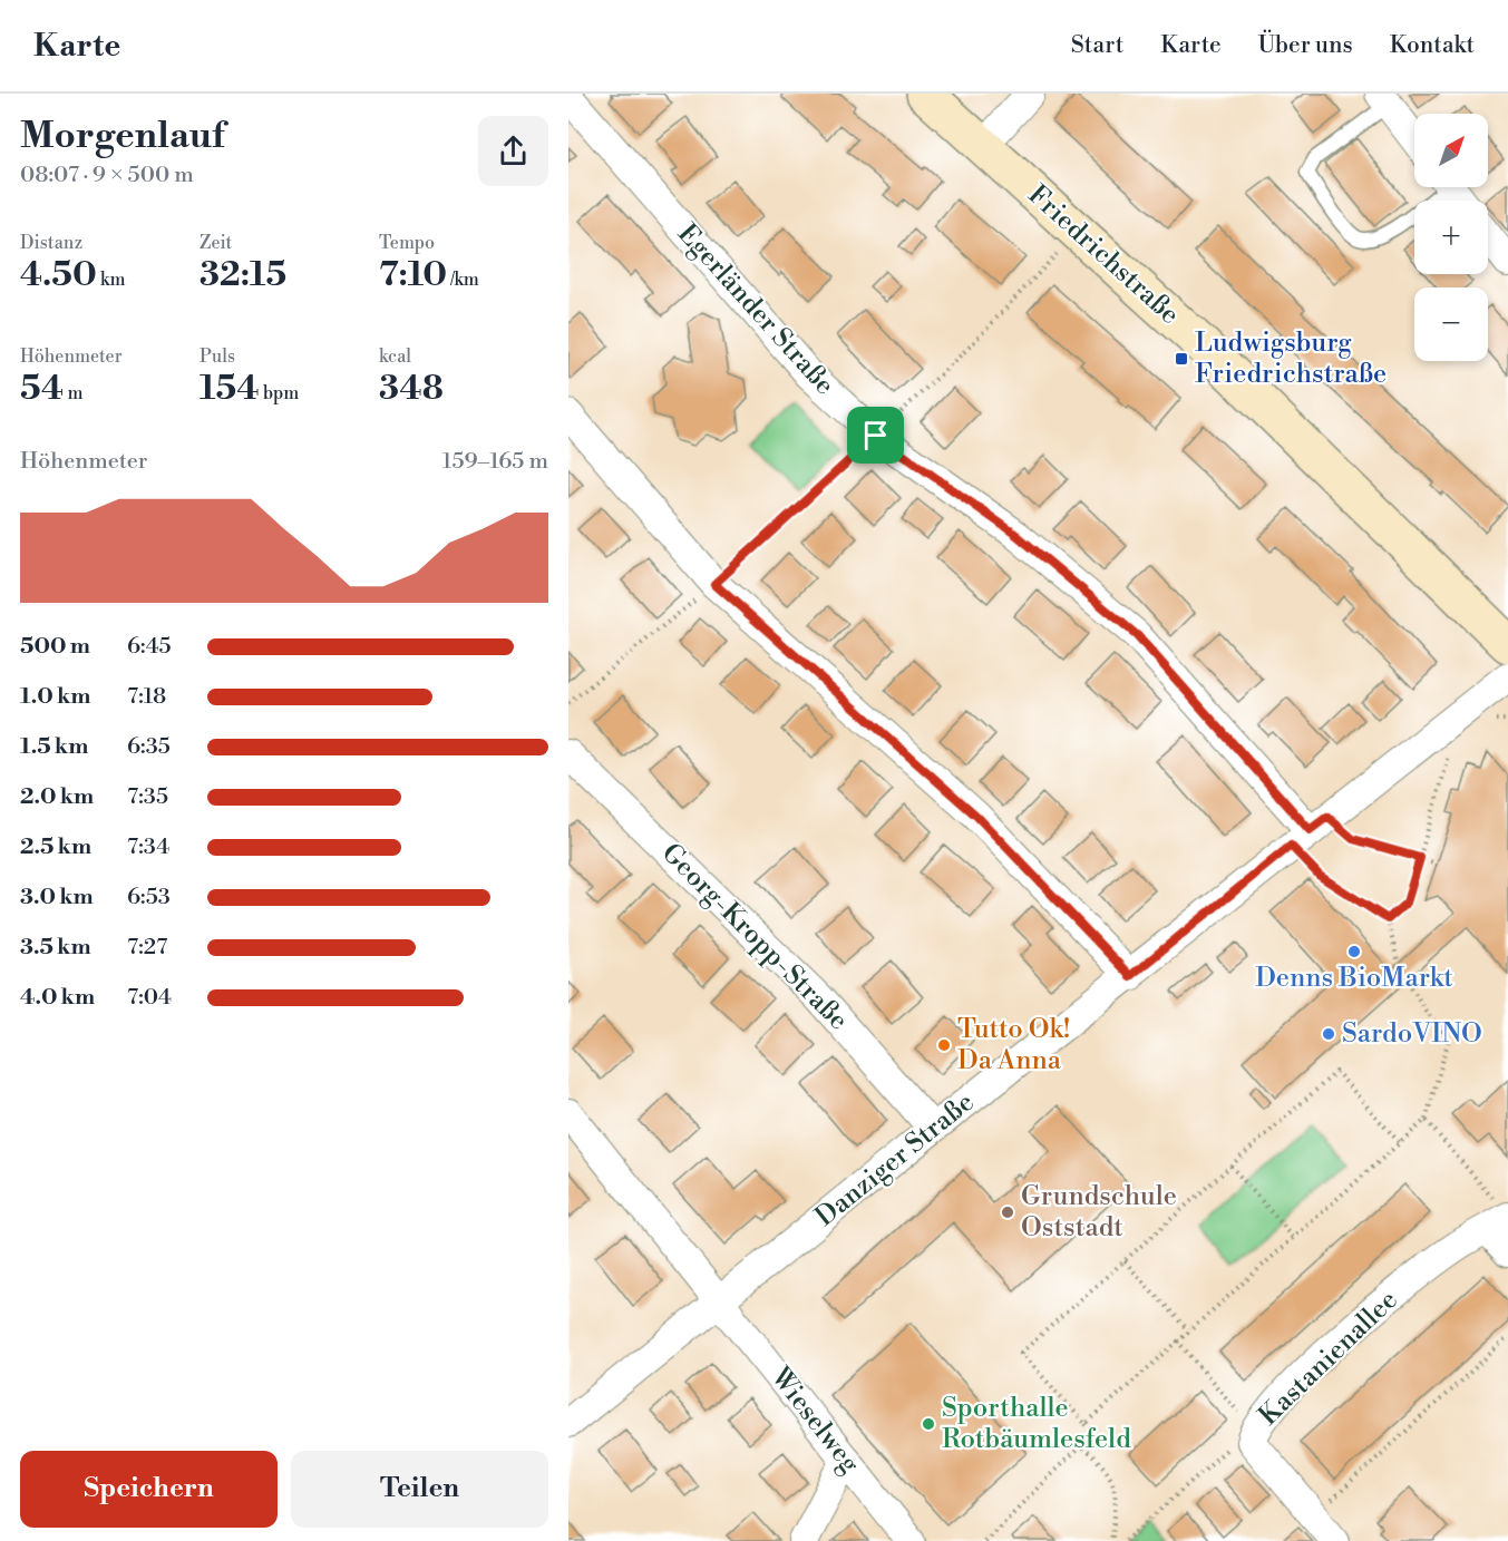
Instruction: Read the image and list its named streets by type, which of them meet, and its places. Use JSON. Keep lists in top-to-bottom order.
{
  "streets": {
    "main road": ["Friedrichstraße"],
    "street": [
      "Egerländer Straße",
      "Georg-Kropp-Straße",
      "Danziger Straße",
      "Kastanienallee",
      "Wieselweg"
    ]
  },
  "crossings": [
    ["Egerländer Straße", "Danziger Straße"],
    ["Georg-Kropp-Straße", "Danziger Straße"],
    ["Danziger Straße", "Wieselweg"]
  ],
  "places": {
    "transit": ["Ludwigsburg Friedrichstraße"],
    "other": [
      "Denns BioMarkt",
      "SardoVINO",
      "Tutto Ok! Da Anna",
      "Grundschule Oststadt",
      "Sporthalle Rotbäumlesfeld"
    ]
  },
  "north": "top right",
  "page": {
    "header": "Karte",
    "nav": [
      "Start",
      "Karte",
      "Über uns",
      "Kontakt"
    ],
    "heading": ["Morgenlauf", "08:07 · 9 × 500 m"],
    "map_buttons": ["+", "−"],
    "stats": [
      ["Distanz", "4.50 km"],
      ["Zeit", "32:15"],
      ["Tempo", "7:10 /km"],
      ["Höhenmeter", "54 m"],
      ["Puls", "154 bpm"],
      ["kcal", "348"]
    ],
    "chart": ["Höhenmeter", "159–165 m"],
    "list": [
      {
        "name": "500 m",
        "note": "6:45"
      },
      {
        "name": "1.0 km",
        "note": "7:18"
      },
      {
        "name": "1.5 km",
        "note": "6:35"
      },
      {
        "name": "2.0 km",
        "note": "7:35"
      },
      {
        "name": "2.5 km",
        "note": "7:34"
      },
      {
        "name": "3.0 km",
        "note": "6:53"
      },
      {
        "name": "3.5 km",
        "note": "7:27"
      },
      {
        "name": "4.0 km",
        "note": "7:04"
      }
    ],
    "buttons": ["Speichern", "Teilen"]
  }
}
